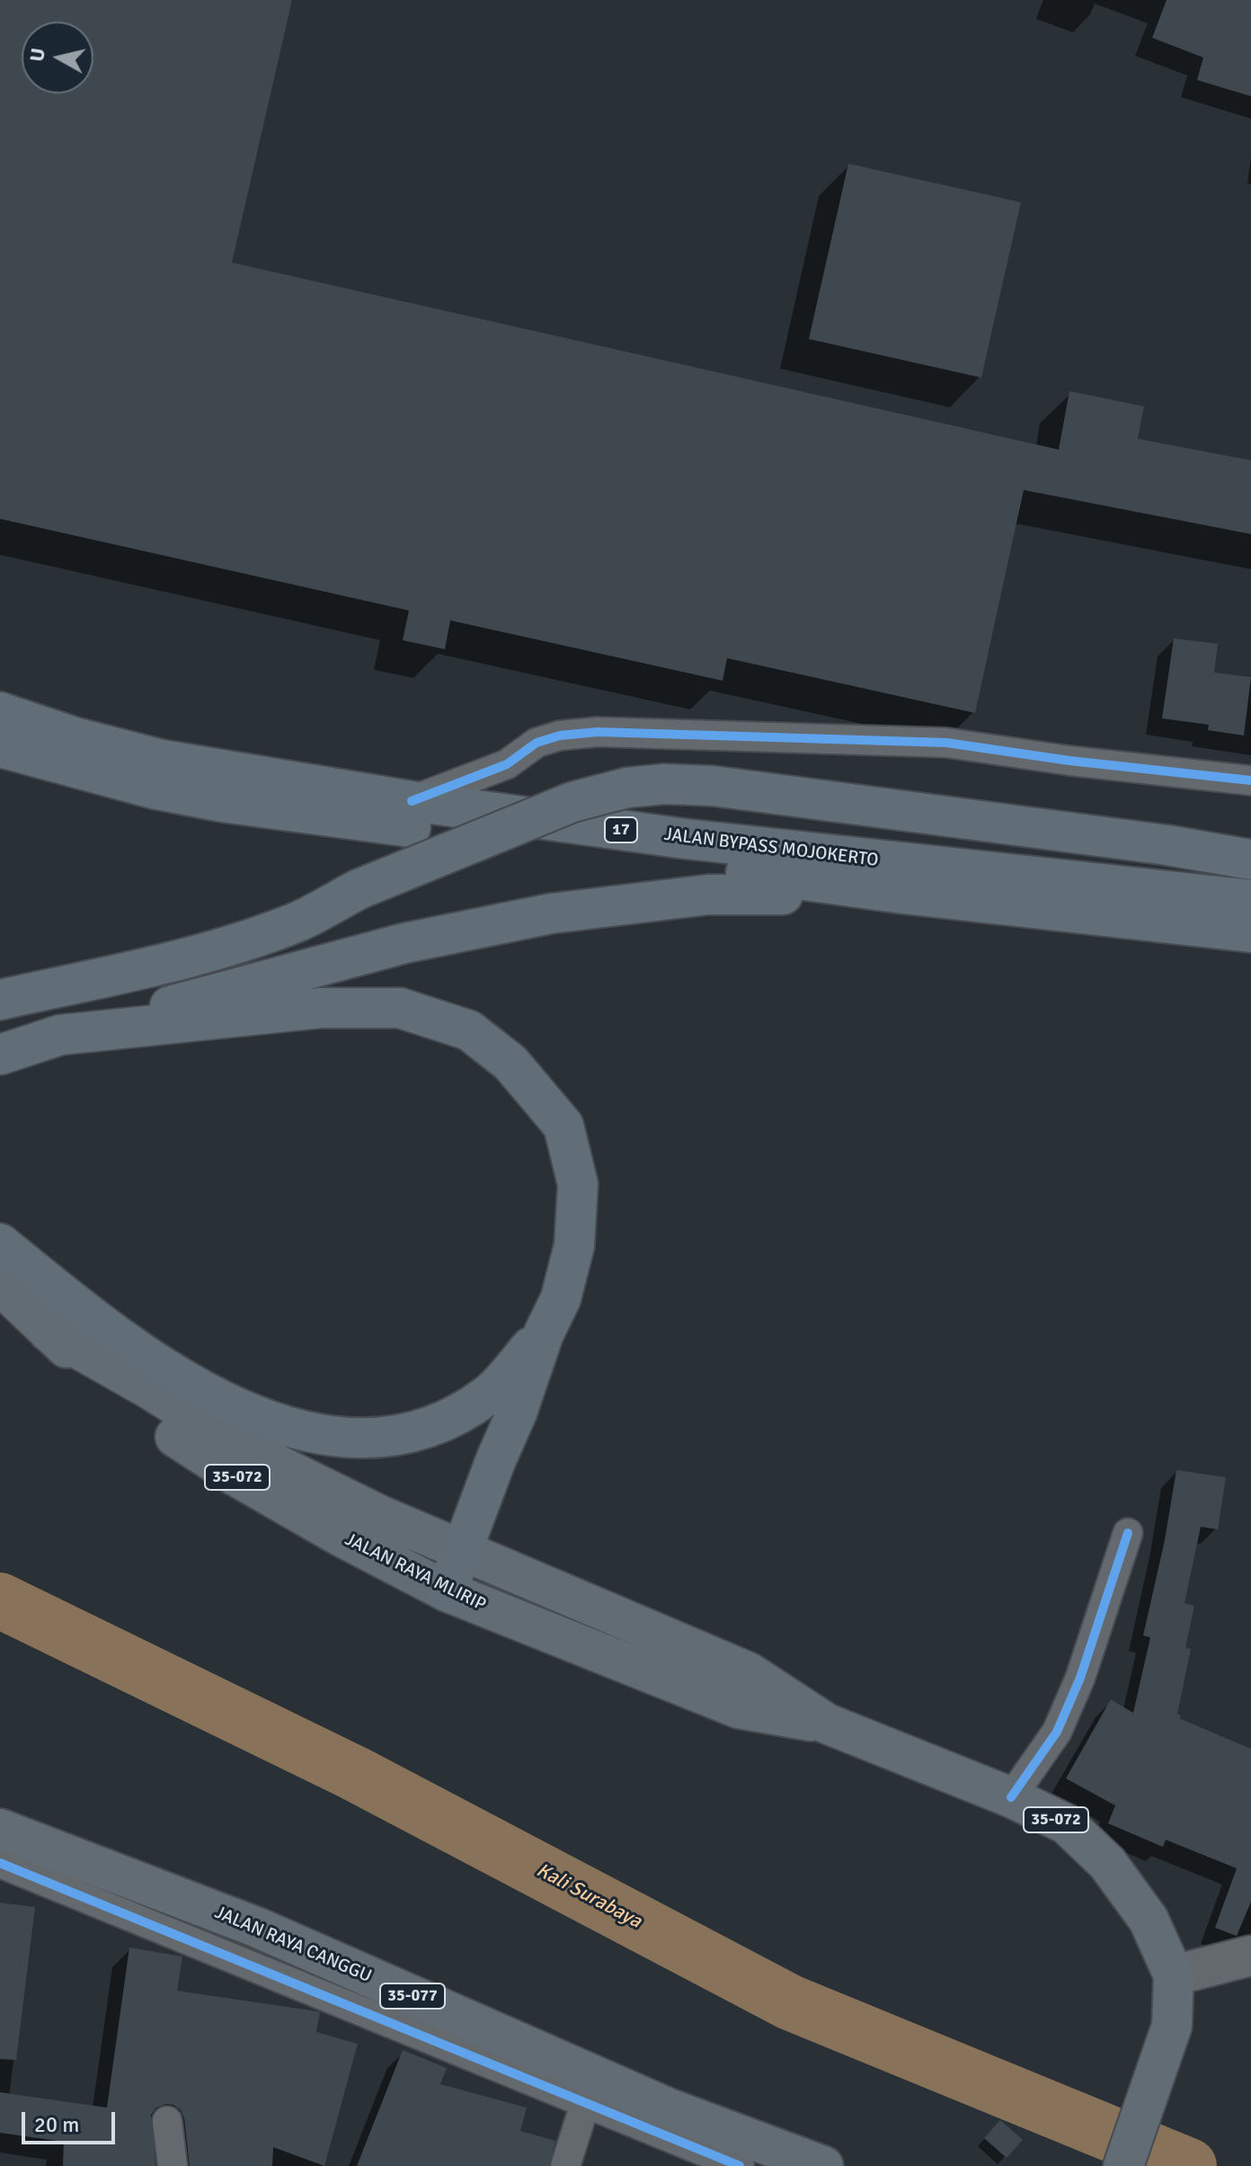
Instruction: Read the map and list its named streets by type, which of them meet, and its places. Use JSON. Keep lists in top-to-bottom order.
{
  "streets": {
    "highway": ["17", "JALAN BYPASS MOJOKERTO"],
    "main road": [
      "35-072",
      "JALAN RAYA MLIRIP",
      "JALAN RAYA CANGGU",
      "35-077"
    ]
  },
  "water": ["Kali Surabaya"],
  "scale_bar": "20 m",
  "north": "left"
}
